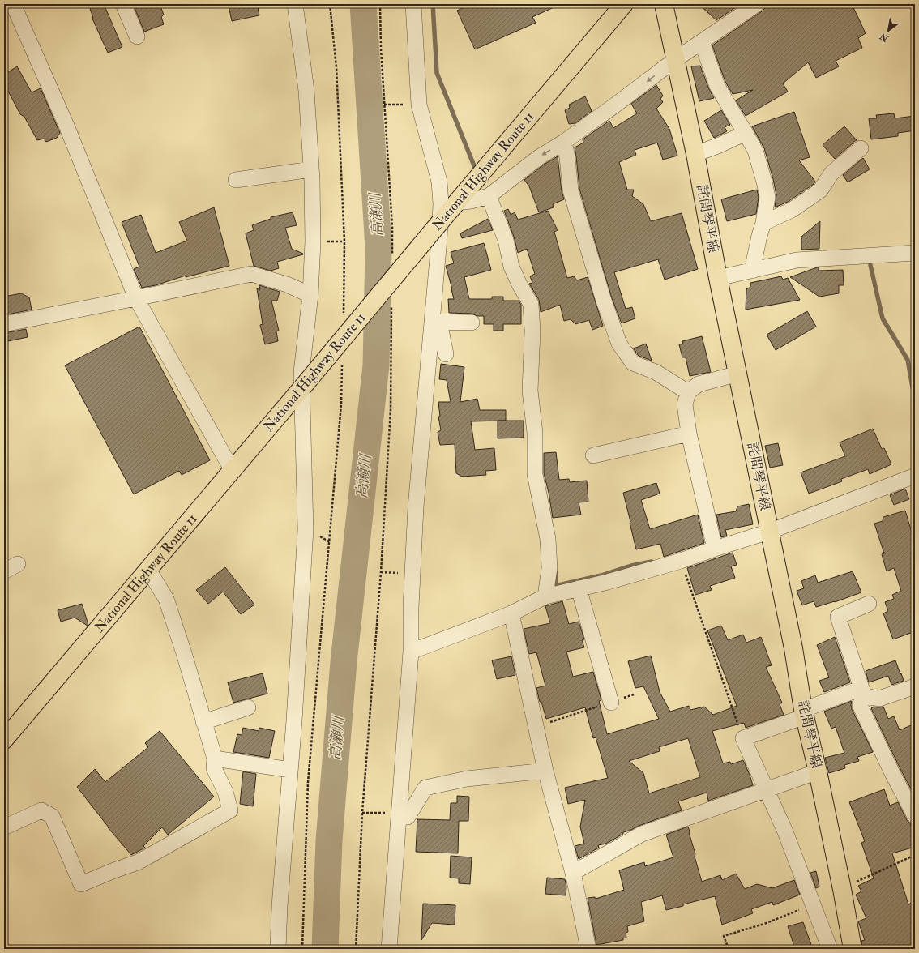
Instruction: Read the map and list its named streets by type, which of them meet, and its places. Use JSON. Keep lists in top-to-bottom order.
{
  "streets": {
    "main road": ["National Highway Route 11", "詫間琴平線"]
  },
  "water": ["高瀬川"],
  "north": "bottom left"
}
